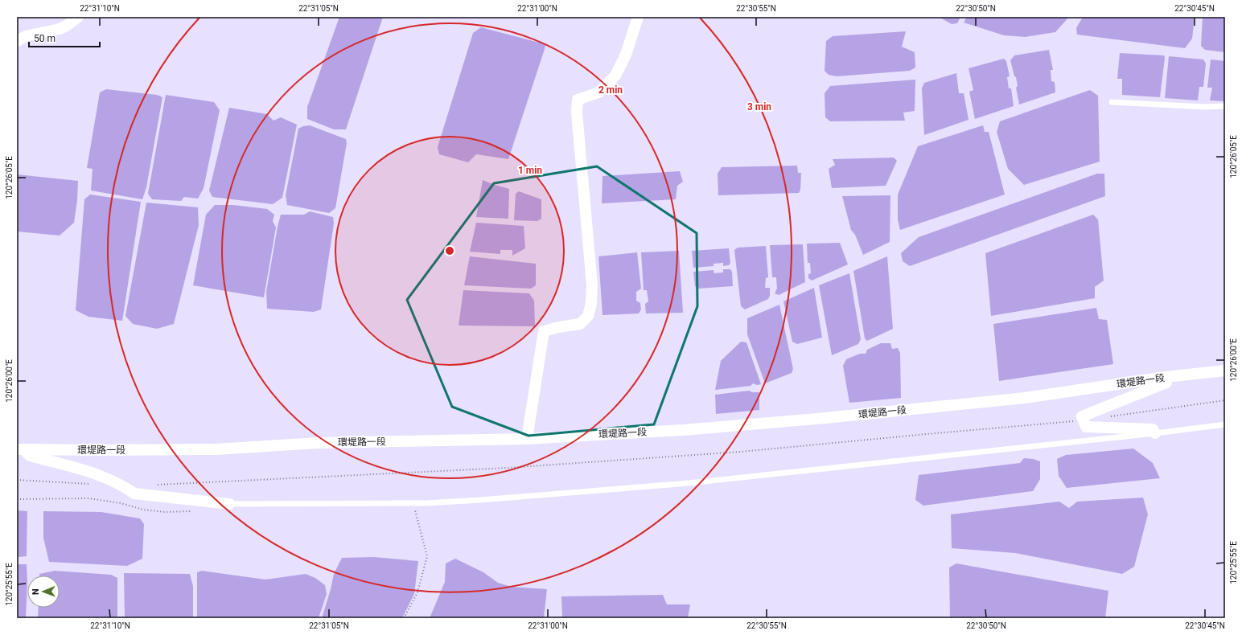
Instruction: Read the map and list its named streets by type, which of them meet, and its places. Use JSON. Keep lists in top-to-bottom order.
{
  "streets": {
    "street": ["環堤路一段"]
  },
  "scale_bar": "50 m",
  "north": "left",
  "coordinates": [
    "22°31'10\"N",
    "22°31'05\"N",
    "22°31'00\"N",
    "22°30'55\"N",
    "22°30'50\"N",
    "22°30'45\"N",
    "120°26'05\"E",
    "120°26'00\"E",
    "120°25'55\"E"
  ],
  "rings": ["2 min", "3 min", "1 min"]
}
